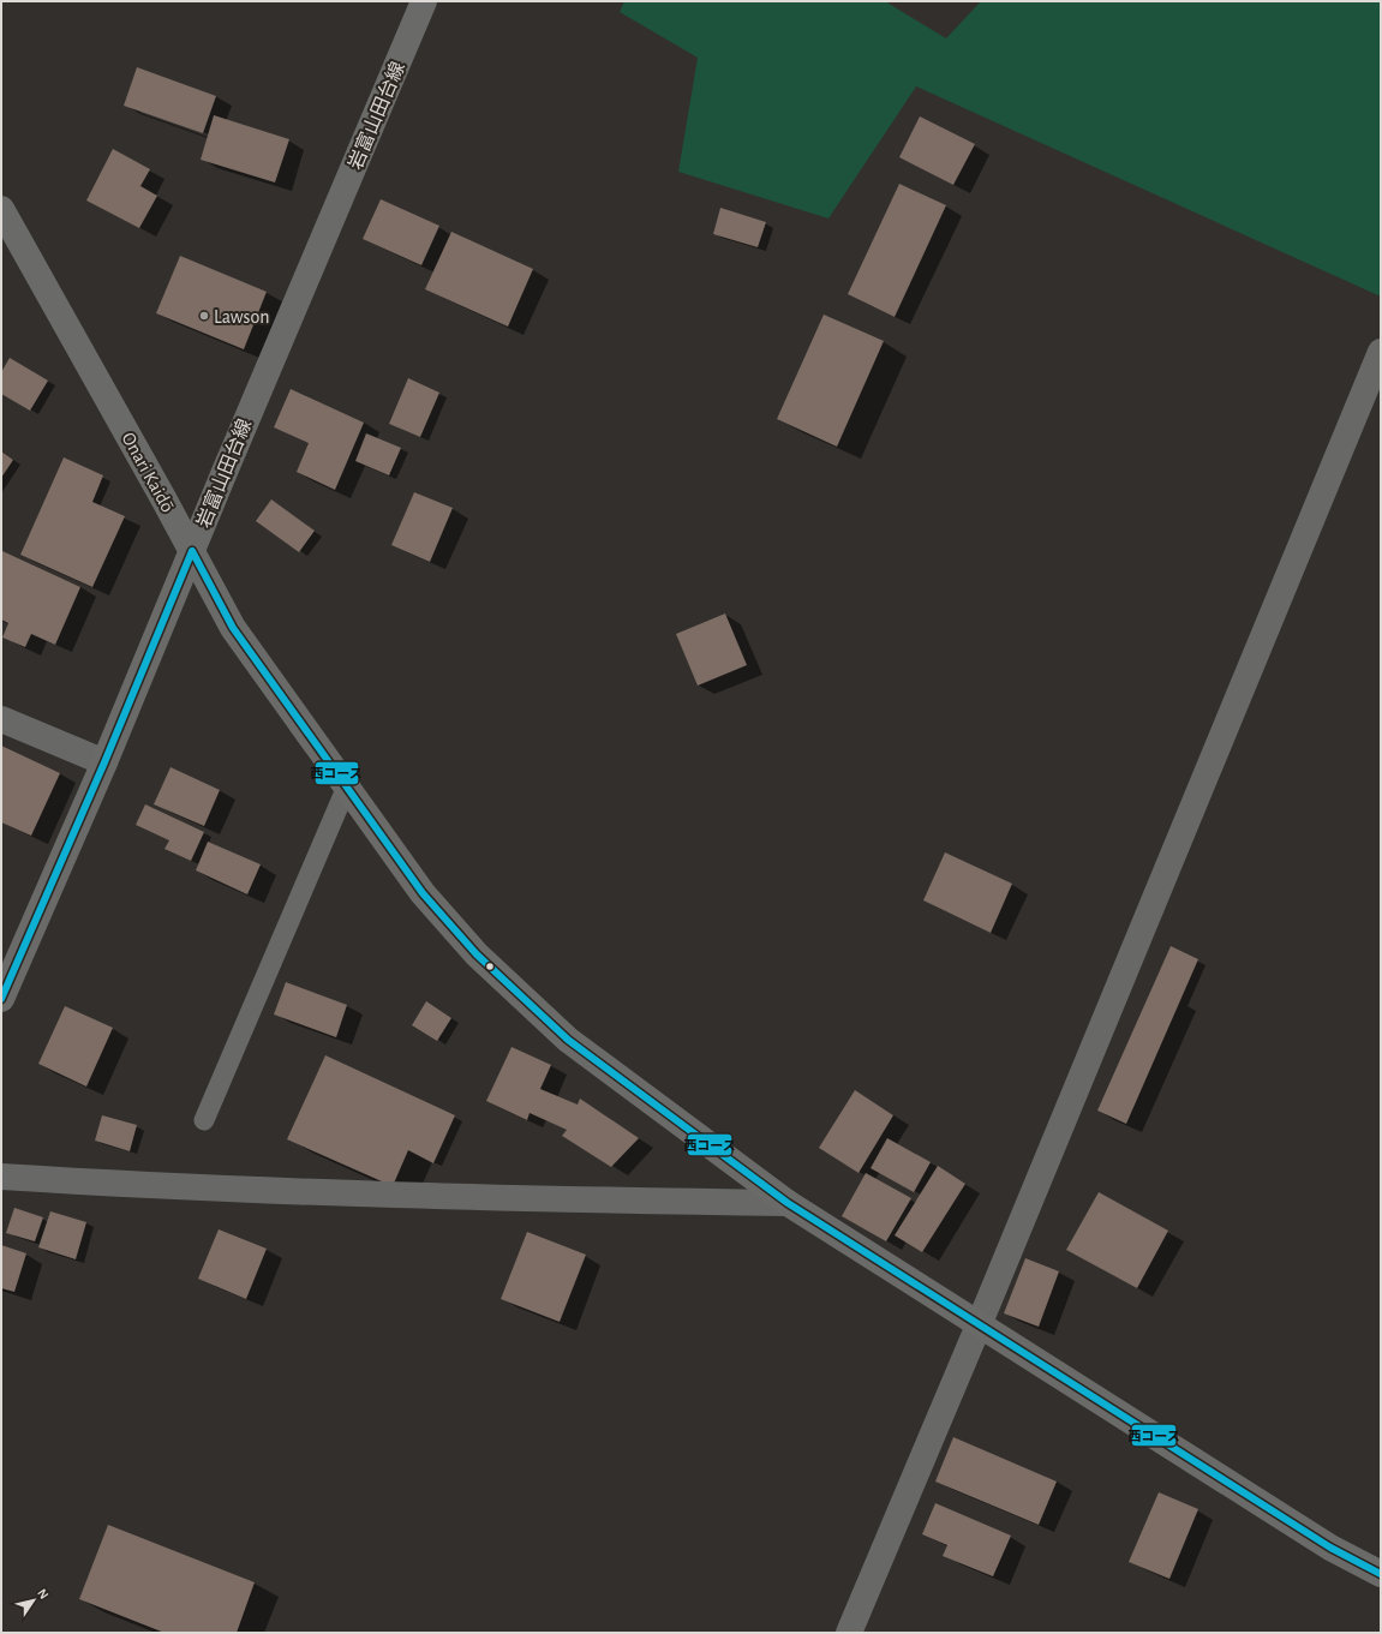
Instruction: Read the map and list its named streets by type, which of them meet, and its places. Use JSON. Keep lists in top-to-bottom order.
{
  "streets": {
    "street": ["岩富山田台線", "Onari Kaidō"]
  },
  "crossings": [
    ["岩富山田台線", "Onari Kaidō"]
  ],
  "places": ["Lawson"],
  "lines": ["transit line 西コース"],
  "north": "top right"
}
